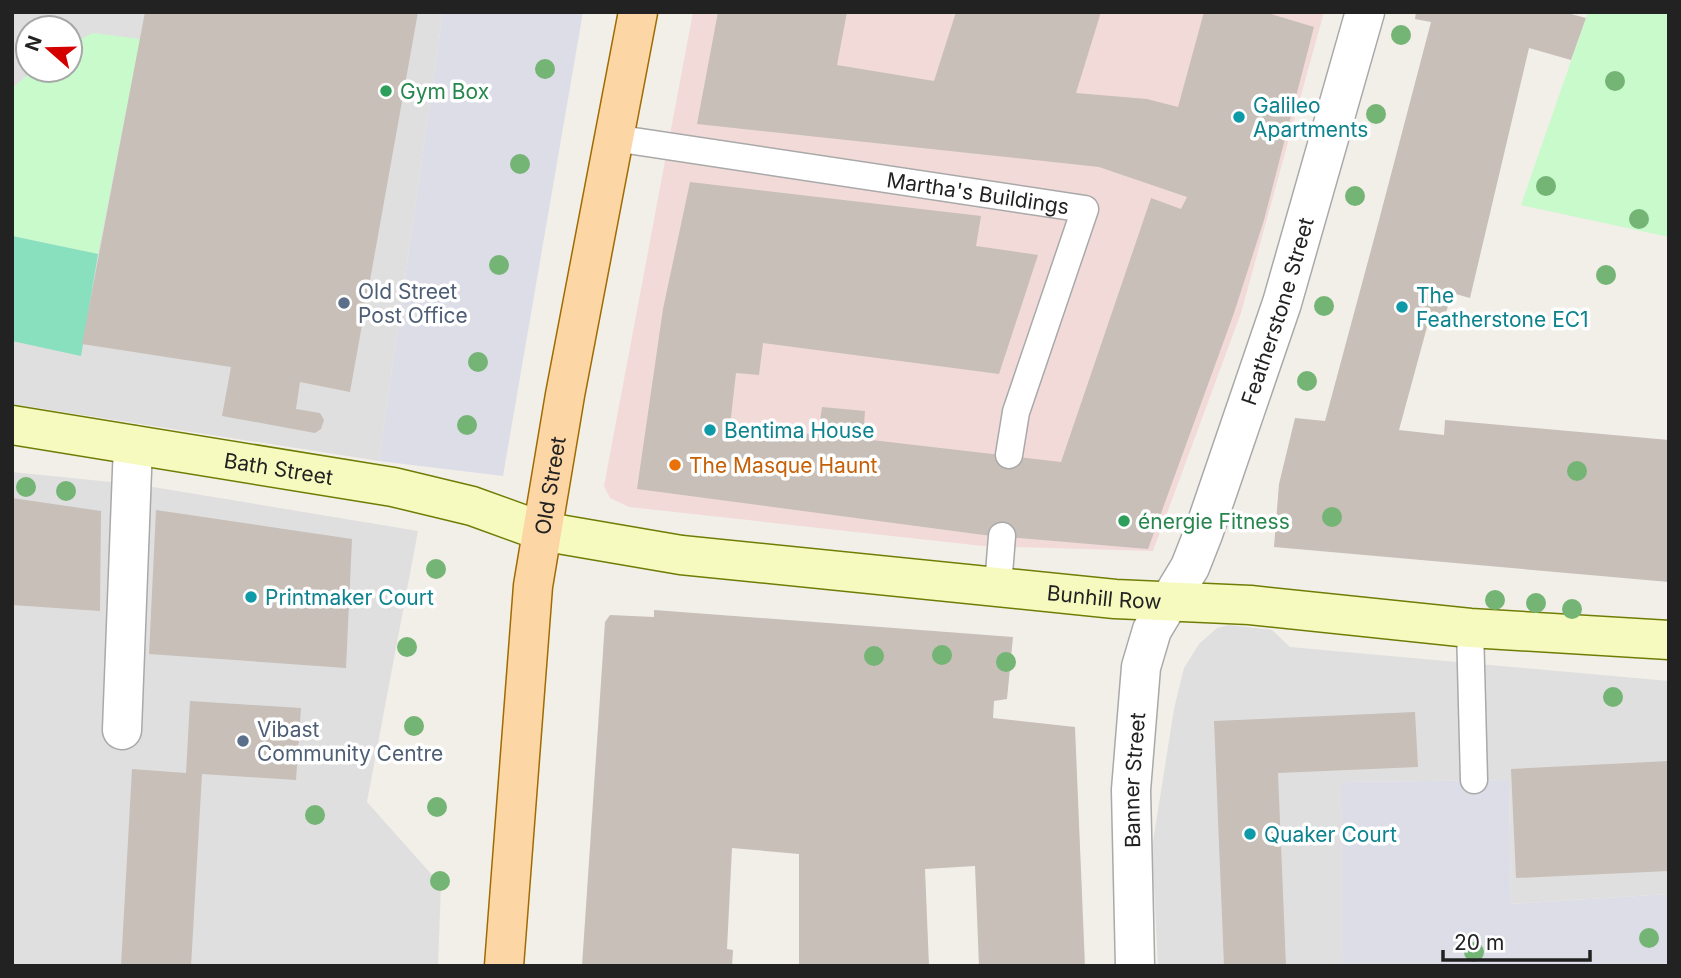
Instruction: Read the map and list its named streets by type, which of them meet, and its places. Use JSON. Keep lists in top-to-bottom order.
{
  "streets": {
    "main road": ["Bath Street", "Old Street", "Bunhill Row"],
    "street": ["Featherstone Street", "Banner Street"],
    "lane": ["Martha's Buildings"]
  },
  "crossings": [
    ["Martha's Buildings", "Old Street"],
    ["Featherstone Street", "Bunhill Row"],
    ["Featherstone Street", "Banner Street"],
    ["Bath Street", "Old Street"],
    ["Bath Street", "Bunhill Row"],
    ["Old Street", "Bunhill Row"],
    ["Bunhill Row", "Banner Street"]
  ],
  "places": [
    "Gym Box",
    "Galileo Apartments",
    "Old Street Post Office",
    "The Featherstone EC1",
    "Bentima House",
    "The Masque Haunt",
    "énergie Fitness",
    "Printmaker Court",
    "Vibast Community Centre",
    "Quaker Court"
  ],
  "scale_bar": "20 m",
  "north": "left"
}
